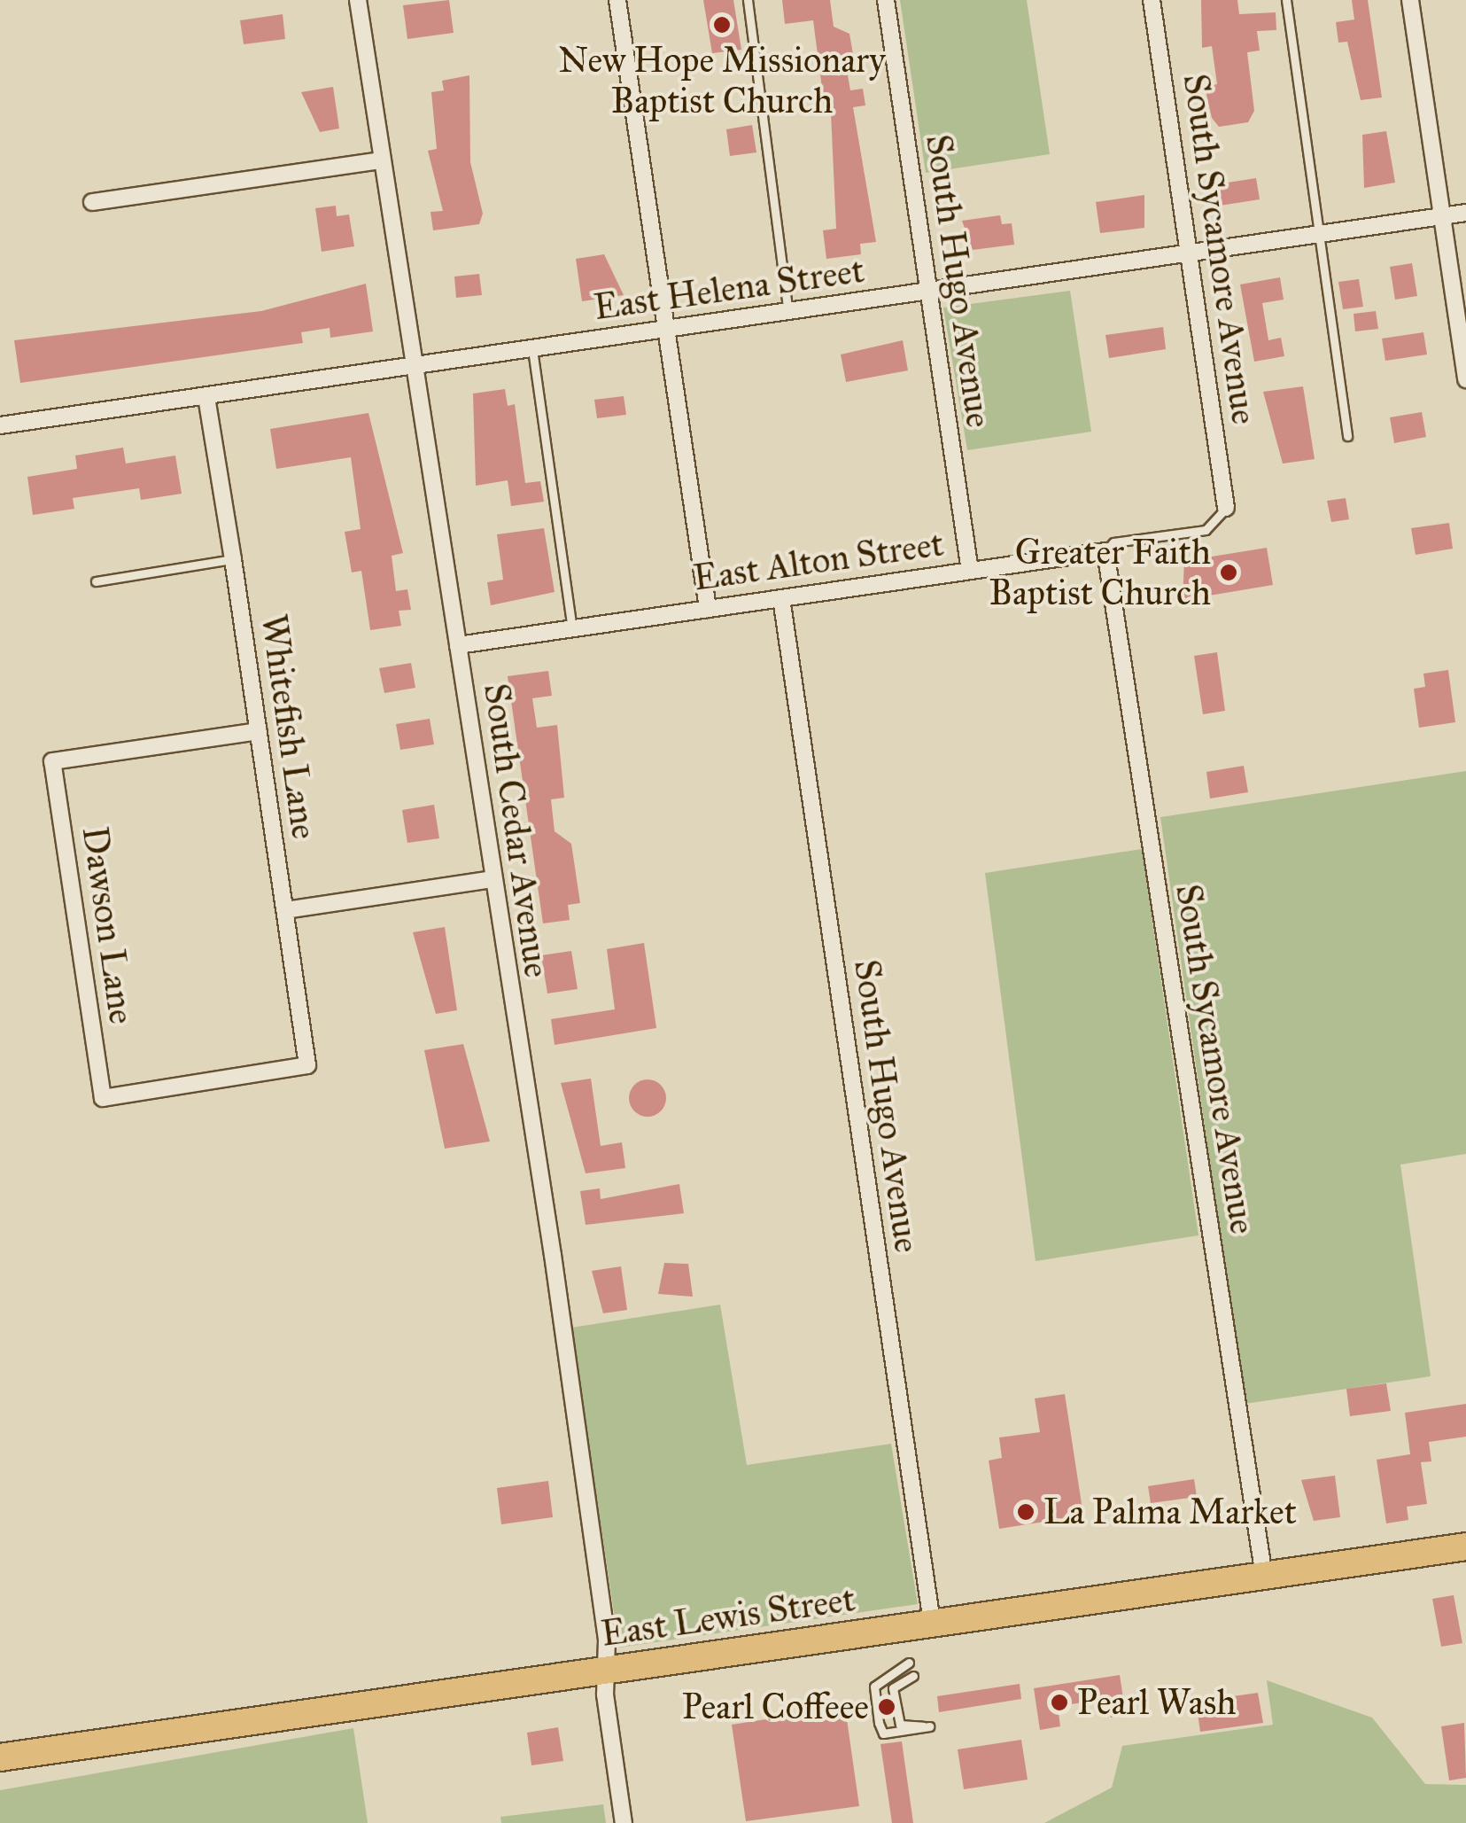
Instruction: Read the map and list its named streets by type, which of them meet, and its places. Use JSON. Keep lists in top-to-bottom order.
{
  "streets": {
    "main road": ["East Lewis Street"],
    "street": [
      "South Sycamore Avenue",
      "South Hugo Avenue",
      "East Helena Street",
      "East Alton Street",
      "Whitefish Lane",
      "South Cedar Avenue",
      "Dawson Lane"
    ]
  },
  "crossings": [
    ["South Sycamore Avenue", "East Helena Street"],
    ["South Sycamore Avenue", "East Alton Street"],
    ["South Sycamore Avenue", "East Lewis Street"],
    ["South Hugo Avenue", "East Helena Street"],
    ["South Hugo Avenue", "East Alton Street"],
    ["South Hugo Avenue", "East Lewis Street"],
    ["East Helena Street", "Whitefish Lane"],
    ["East Helena Street", "South Cedar Avenue"],
    ["East Alton Street", "South Cedar Avenue"],
    ["Whitefish Lane", "Dawson Lane"],
    ["South Cedar Avenue", "East Lewis Street"]
  ],
  "places": [
    "New Hope Missionary Baptist Church",
    "Greater Faith Baptist Church",
    "La Palma Market",
    "Pearl Wash",
    "Pearl Coffeee"
  ]
}
